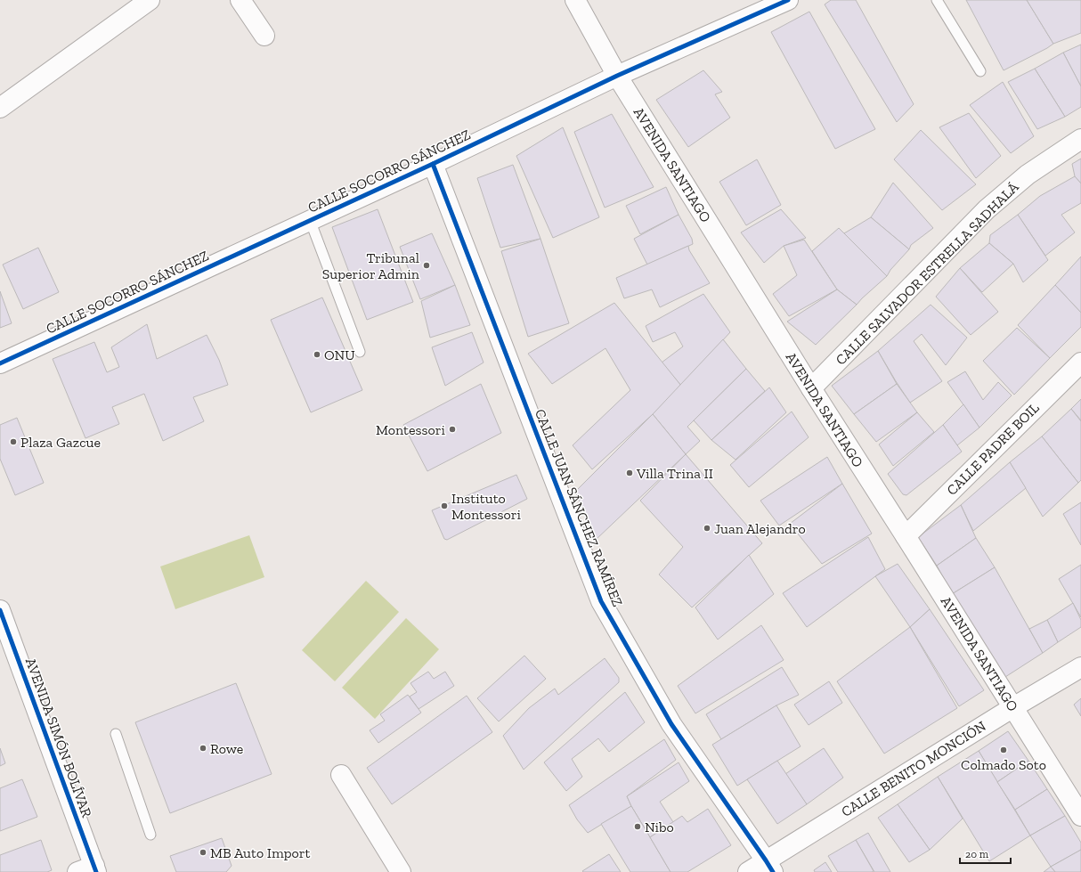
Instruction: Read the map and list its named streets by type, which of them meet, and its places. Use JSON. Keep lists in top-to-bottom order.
{
  "streets": {
    "street": [
      "AVENIDA SANTIAGO",
      "CALLE SOCORRO SÁNCHEZ",
      "CALLE SALVADOR ESTRELLA SADHALÁ",
      "CALLE PADRE BOIL",
      "CALLE JUAN SÁNCHEZ RAMÍREZ",
      "AVENIDA SIMÓN BOLÍVAR",
      "CALLE BENITO MONCIÓN"
    ]
  },
  "crossings": [
    ["AVENIDA SANTIAGO", "CALLE SOCORRO SÁNCHEZ"],
    ["AVENIDA SANTIAGO", "CALLE SALVADOR ESTRELLA SADHALÁ"],
    ["AVENIDA SANTIAGO", "CALLE PADRE BOIL"],
    ["AVENIDA SANTIAGO", "CALLE BENITO MONCIÓN"],
    ["CALLE SOCORRO SÁNCHEZ", "CALLE JUAN SÁNCHEZ RAMÍREZ"],
    ["CALLE JUAN SÁNCHEZ RAMÍREZ", "CALLE BENITO MONCIÓN"]
  ],
  "places": [
    "Tribunal Superior Admin",
    "ONU",
    "Montessori",
    "Plaza Gazcue",
    "Villa Trina II",
    "Instituto Montessori",
    "Juan Alejandro",
    "Rowe",
    "Colmado Soto",
    "Nibo",
    "MB Auto Import"
  ],
  "scale_bar": "20 m"
}
